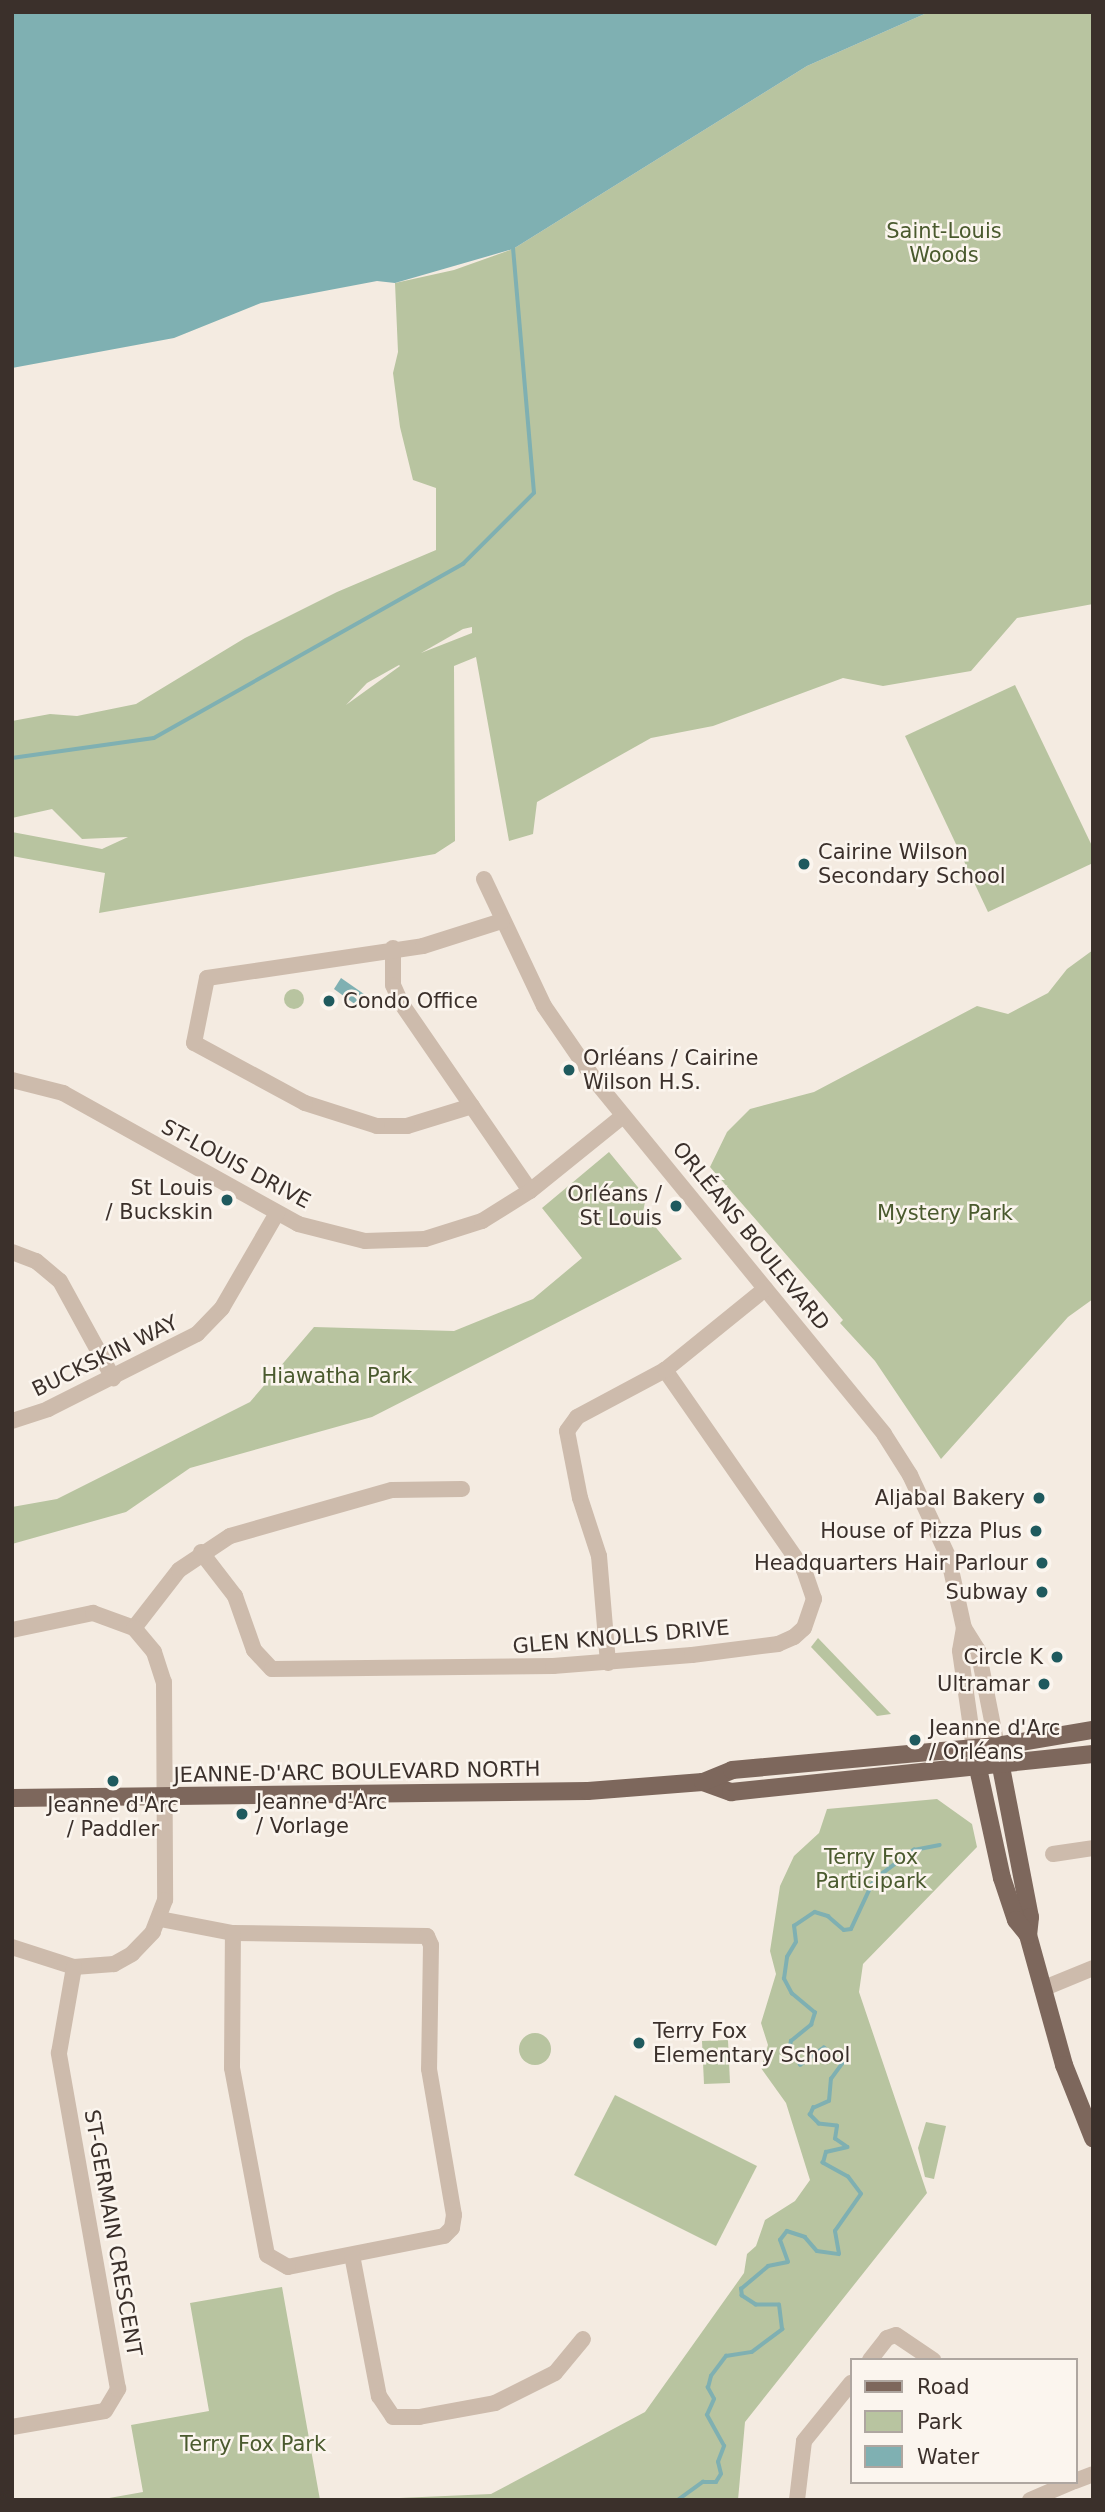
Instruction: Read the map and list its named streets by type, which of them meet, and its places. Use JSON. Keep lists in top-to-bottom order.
{
  "streets": {
    "main road": ["ORLÉANS BOULEVARD", "JEANNE-D'ARC BOULEVARD NORTH"],
    "street": [
      "ST-LOUIS DRIVE",
      "BUCKSKIN WAY",
      "GLEN KNOLLS DRIVE",
      "ST-GERMAIN CRESCENT"
    ]
  },
  "crossings": [
    ["ST-LOUIS DRIVE", "ORLÉANS BOULEVARD"],
    ["ST-LOUIS DRIVE", "BUCKSKIN WAY"],
    ["ORLÉANS BOULEVARD", "JEANNE-D'ARC BOULEVARD NORTH"]
  ],
  "parks": [
    "Saint-Louis Woods",
    "Mystery Park",
    "Hiawatha Park",
    "Terry Fox Participark",
    "Terry Fox Park"
  ],
  "places": [
    "Cairine Wilson Secondary School",
    "Condo Office",
    "Orléans / Cairine Wilson H.S.",
    "St Louis / Buckskin",
    "Orléans / St Louis",
    "Aljabal Bakery",
    "House of Pizza Plus",
    "Headquarters Hair Parlour",
    "Subway",
    "Circle K",
    "Ultramar",
    "Jeanne d'Arc / Orléans",
    "Jeanne d'Arc / Paddler",
    "Jeanne d'Arc / Vorlage",
    "Terry Fox Elementary School"
  ],
  "legend": ["Road", "Park", "Water"]
}
